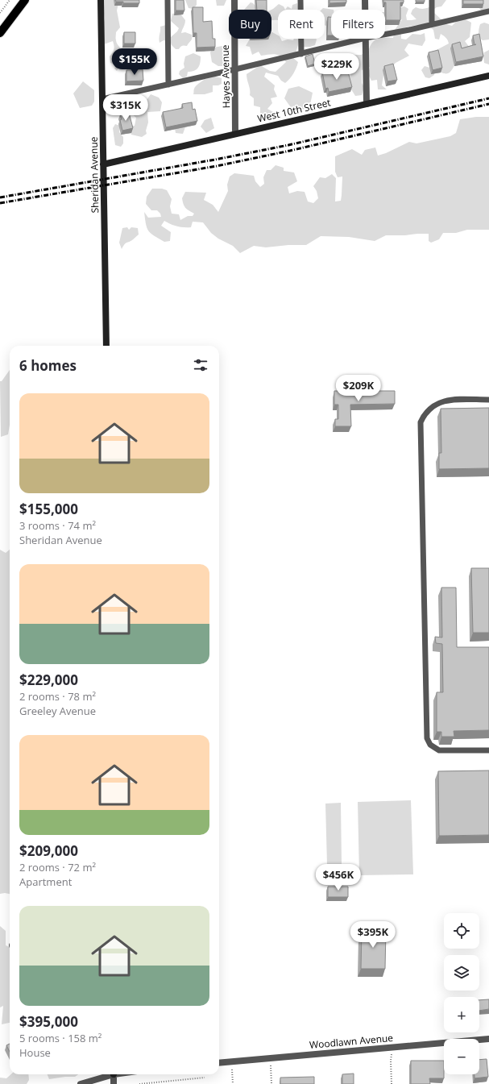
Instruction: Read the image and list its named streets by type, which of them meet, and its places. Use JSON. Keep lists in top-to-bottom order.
{
  "streets": {
    "street": [
      "Hayes Avenue",
      "West 10th Street",
      "Sheridan Avenue",
      "Woodlawn Avenue"
    ]
  },
  "crossings": [
    ["Hayes Avenue", "West 10th Street"],
    ["West 10th Street", "Sheridan Avenue"]
  ],
  "page": {
    "chip": ["Buy", "Rent", "Filters"],
    "price": [
      "$155K",
      "$229K",
      "$315K",
      "$209K",
      "$456K",
      "$395K"
    ],
    "heading": "6 homes",
    "list": [
      {
        "name": "$155,000",
        "note": "3 rooms · 74 m² · Sheridan Avenue"
      },
      {
        "name": "$229,000",
        "note": "2 rooms · 78 m² · Greeley Avenue"
      },
      {
        "name": "$209,000",
        "note": "2 rooms · 72 m² · Apartment"
      },
      {
        "name": "$395,000",
        "note": "5 rooms · 158 m² · House"
      }
    ],
    "map_buttons": ["+", "−"]
  }
}
